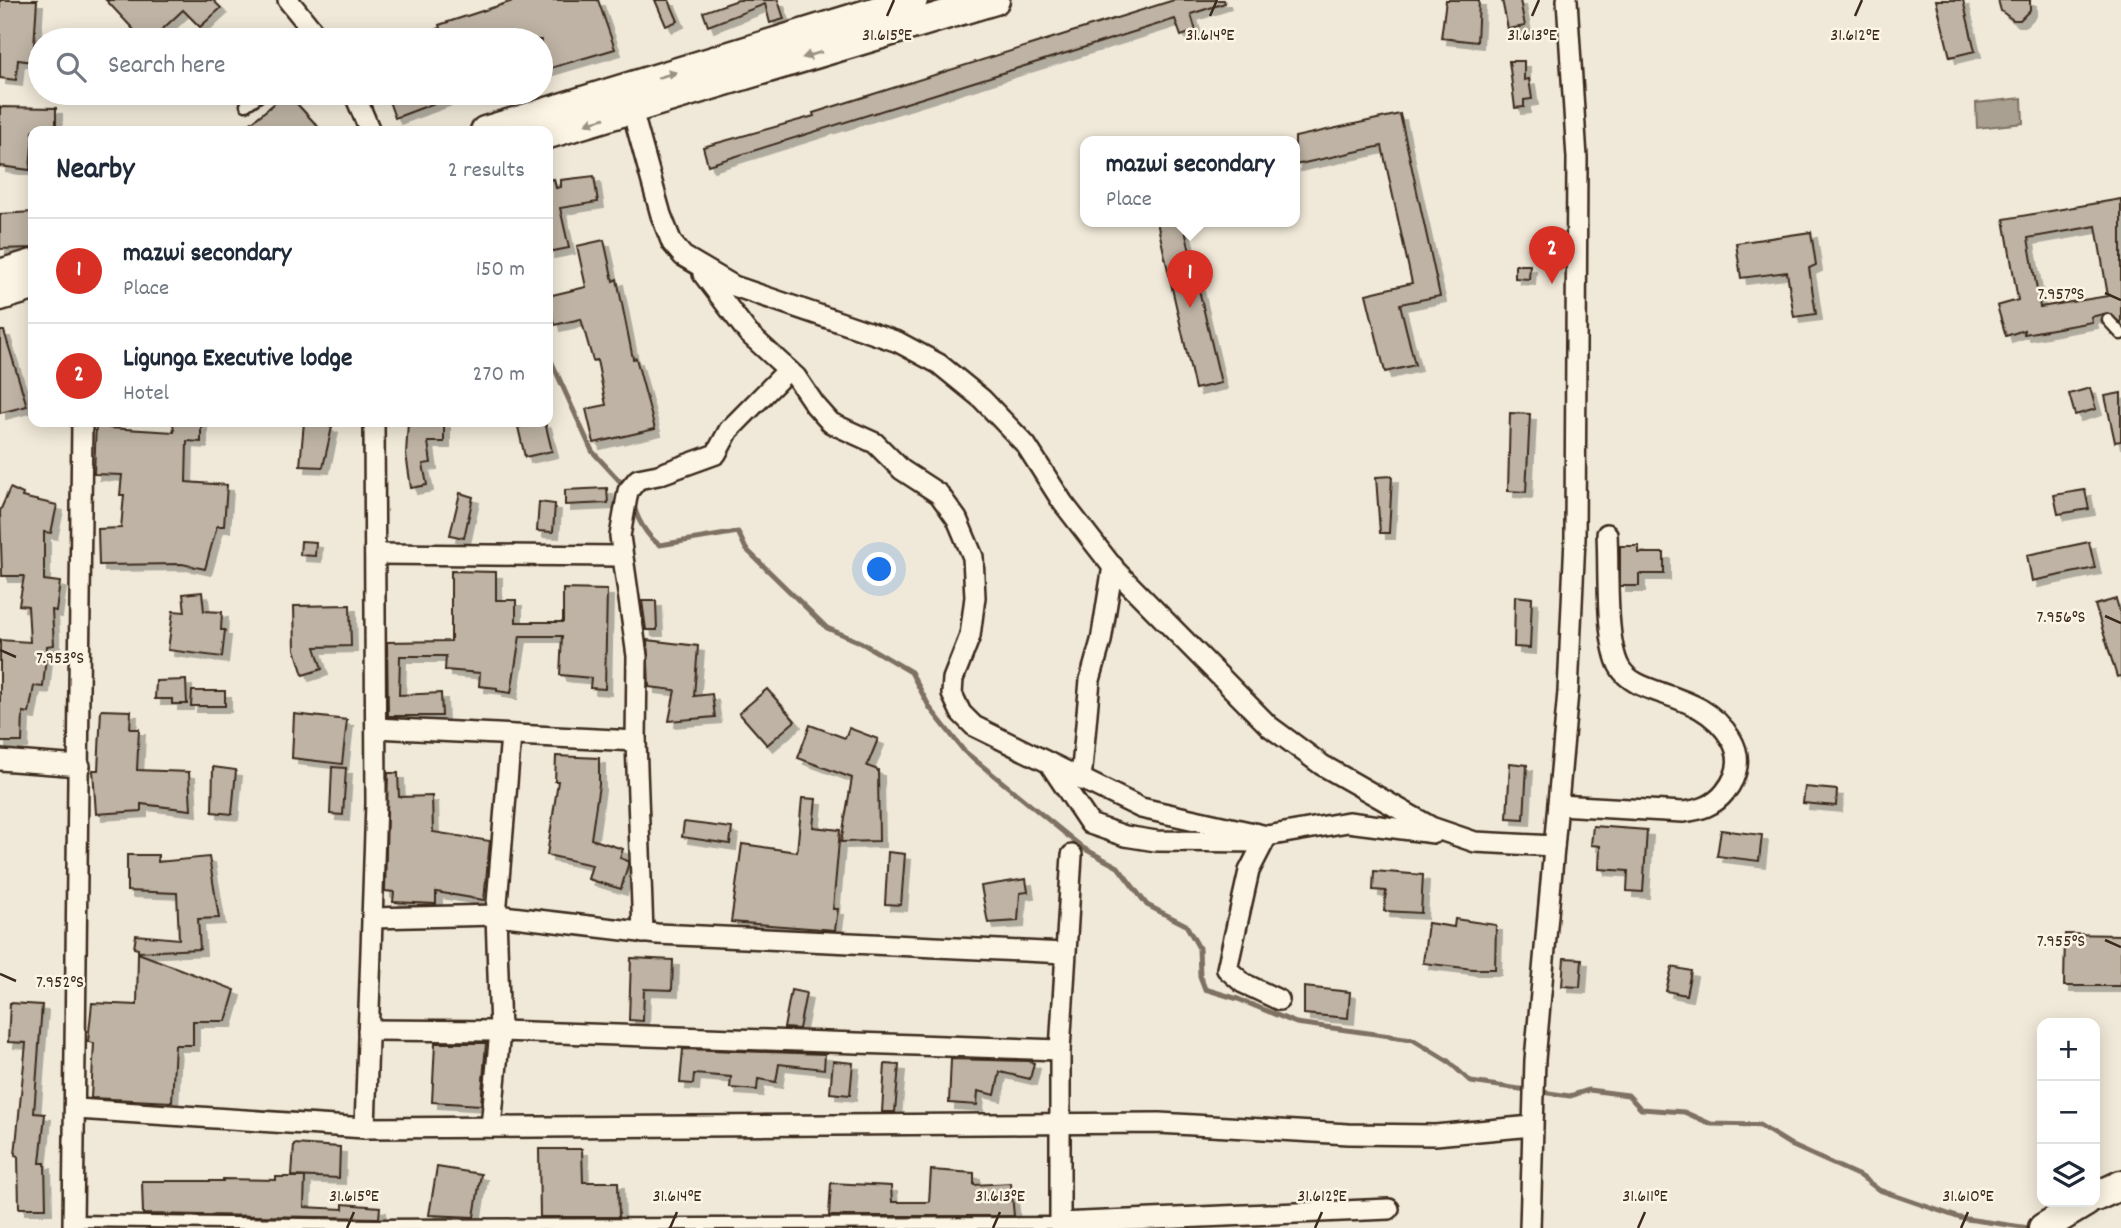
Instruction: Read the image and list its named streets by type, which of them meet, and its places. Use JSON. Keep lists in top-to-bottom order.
{
  "page": {
    "search": "Search here",
    "heading": ["Nearby", "2 results"],
    "popup": ["mazwi secondary", "Place"],
    "list": [
      {
        "mark": "1",
        "name": "mazwi secondary",
        "note": "Place",
        "value": "150 m"
      },
      {
        "mark": "2",
        "name": "Ligunga Executive lodge",
        "note": "Hotel",
        "value": "270 m"
      }
    ],
    "pins": ["2", "1"],
    "map_buttons": ["+", "−"]
  },
  "coordinates": [
    "31.615°E",
    "31.614°E",
    "31.613°E",
    "31.612°E",
    "7.957°S",
    "7.956°S",
    "7.953°S",
    "7.955°S",
    "7.952°S",
    "31.611°E",
    "31.610°E"
  ]
}
